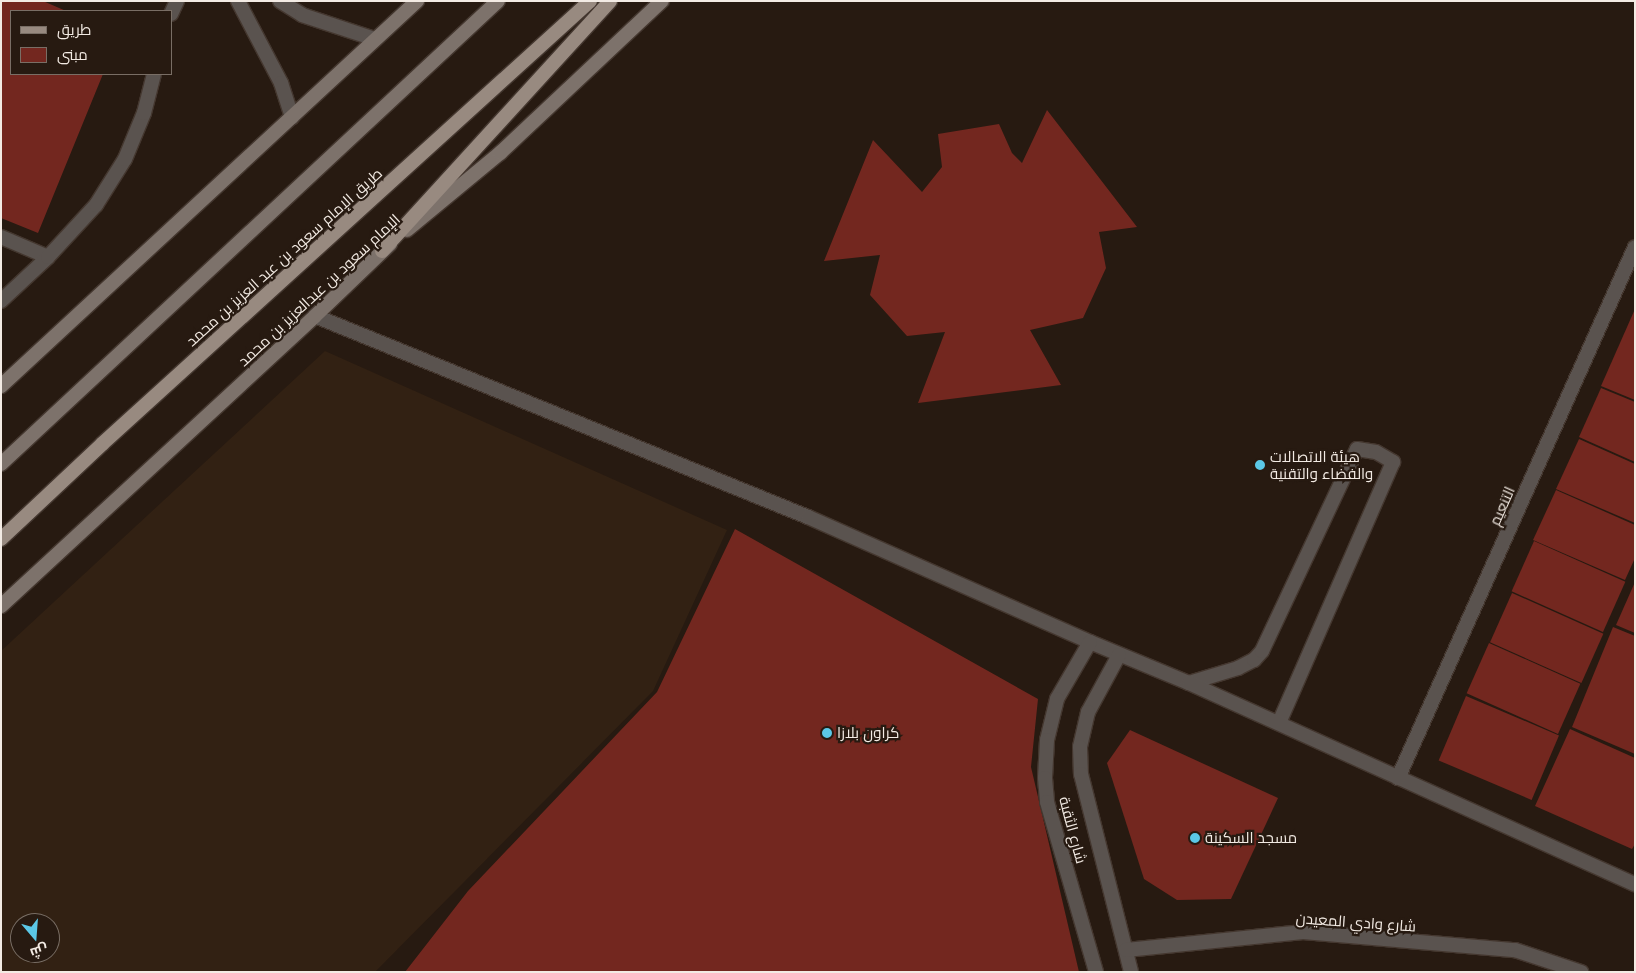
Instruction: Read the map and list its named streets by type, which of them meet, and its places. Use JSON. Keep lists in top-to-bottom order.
{
  "streets": {
    "main road": ["طريق الإمام سعود بن عبد العزيز بن محمد", "الإمام سعود بن عبدالعزيز بن محمد"],
    "street": ["التنعيم", "شارع الثقبة", "شارع وادي المعيدن"]
  },
  "crossings": [
    ["شارع الثقبة", "شارع وادي المعيدن"]
  ],
  "places": ["هيئة الاتصالات والفضاء والتقنية", "كراون بلازا", "مسجد السكينة"],
  "legend": ["طريق", "مبنى"],
  "north": "bottom"
}
